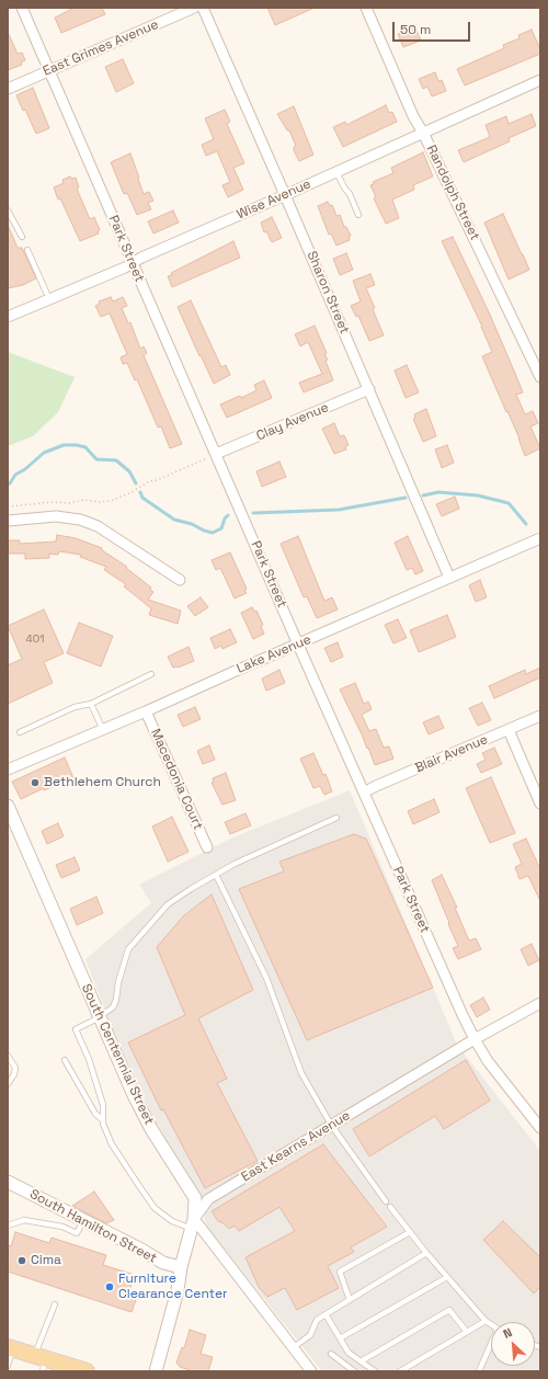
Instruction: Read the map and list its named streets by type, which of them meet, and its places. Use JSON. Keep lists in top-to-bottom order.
{
  "streets": {
    "street": [
      "East Grimes Avenue",
      "Randolph Street",
      "Wise Avenue",
      "Park Street",
      "Sharon Street",
      "Clay Avenue",
      "Lake Avenue",
      "Blair Avenue",
      "Macedonia Court",
      "South Centennial Street",
      "East Kearns Avenue",
      "South Hamilton Street"
    ]
  },
  "crossings": [
    ["East Grimes Avenue", "Park Street"],
    ["Randolph Street", "Wise Avenue"],
    ["Wise Avenue", "Park Street"],
    ["Wise Avenue", "Sharon Street"],
    ["Park Street", "Clay Avenue"],
    ["Park Street", "Lake Avenue"],
    ["Park Street", "Blair Avenue"],
    ["Park Street", "East Kearns Avenue"],
    ["Sharon Street", "Clay Avenue"],
    ["Sharon Street", "Lake Avenue"],
    ["Lake Avenue", "Macedonia Court"],
    ["South Centennial Street", "East Kearns Avenue"],
    ["East Kearns Avenue", "South Hamilton Street"]
  ],
  "places": ["Bethlehem Church", "Cima", "Furniture Clearance Center"],
  "house_numbers": ["401"],
  "scale_bar": "50 m",
  "north": "top left"
}
